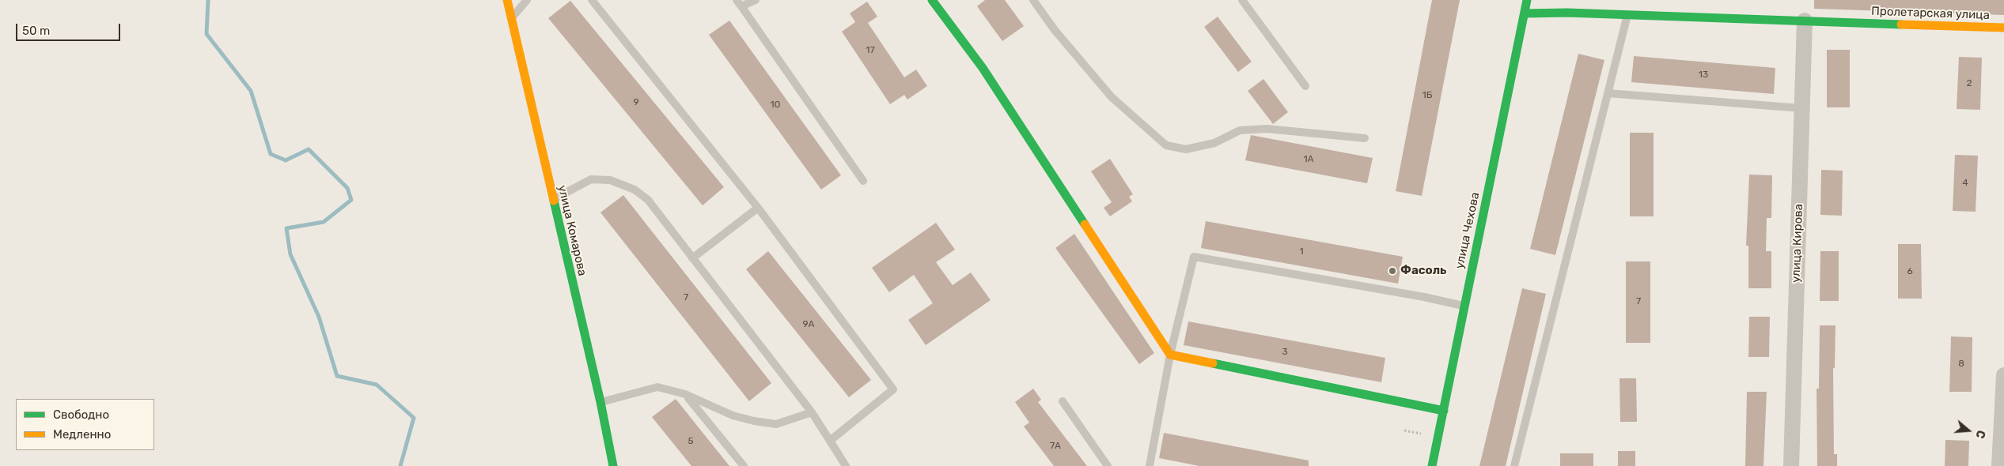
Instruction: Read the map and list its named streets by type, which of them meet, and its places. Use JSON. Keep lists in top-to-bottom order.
{
  "streets": {
    "street": [
      "Пролетарская улица",
      "улица Комарова",
      "улица Чехова",
      "улица Кирова"
    ]
  },
  "crossings": [
    ["Пролетарская улица", "улица Чехова"],
    ["Пролетарская улица", "улица Кирова"]
  ],
  "places": ["Фасоль"],
  "house_numbers": [
    "17",
    "13",
    "2",
    "1Б",
    "9",
    "10",
    "1А",
    "4",
    "1",
    "6",
    "7",
    "7",
    "9А",
    "3",
    "8",
    "5",
    "7А"
  ],
  "legend": ["Свободно", "Медленно"],
  "scale_bar": "50 m",
  "north": "right"
}
